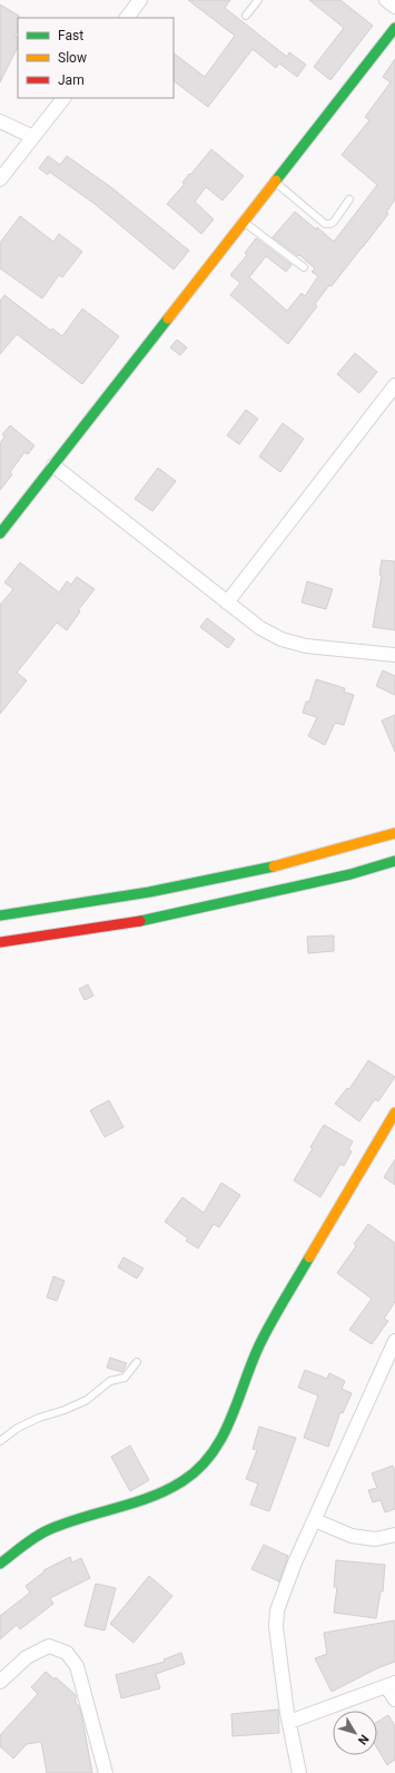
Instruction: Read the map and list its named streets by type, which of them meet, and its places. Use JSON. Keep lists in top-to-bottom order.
{
  "legend": ["Fast", "Slow", "Jam"],
  "north": "bottom right"
}
